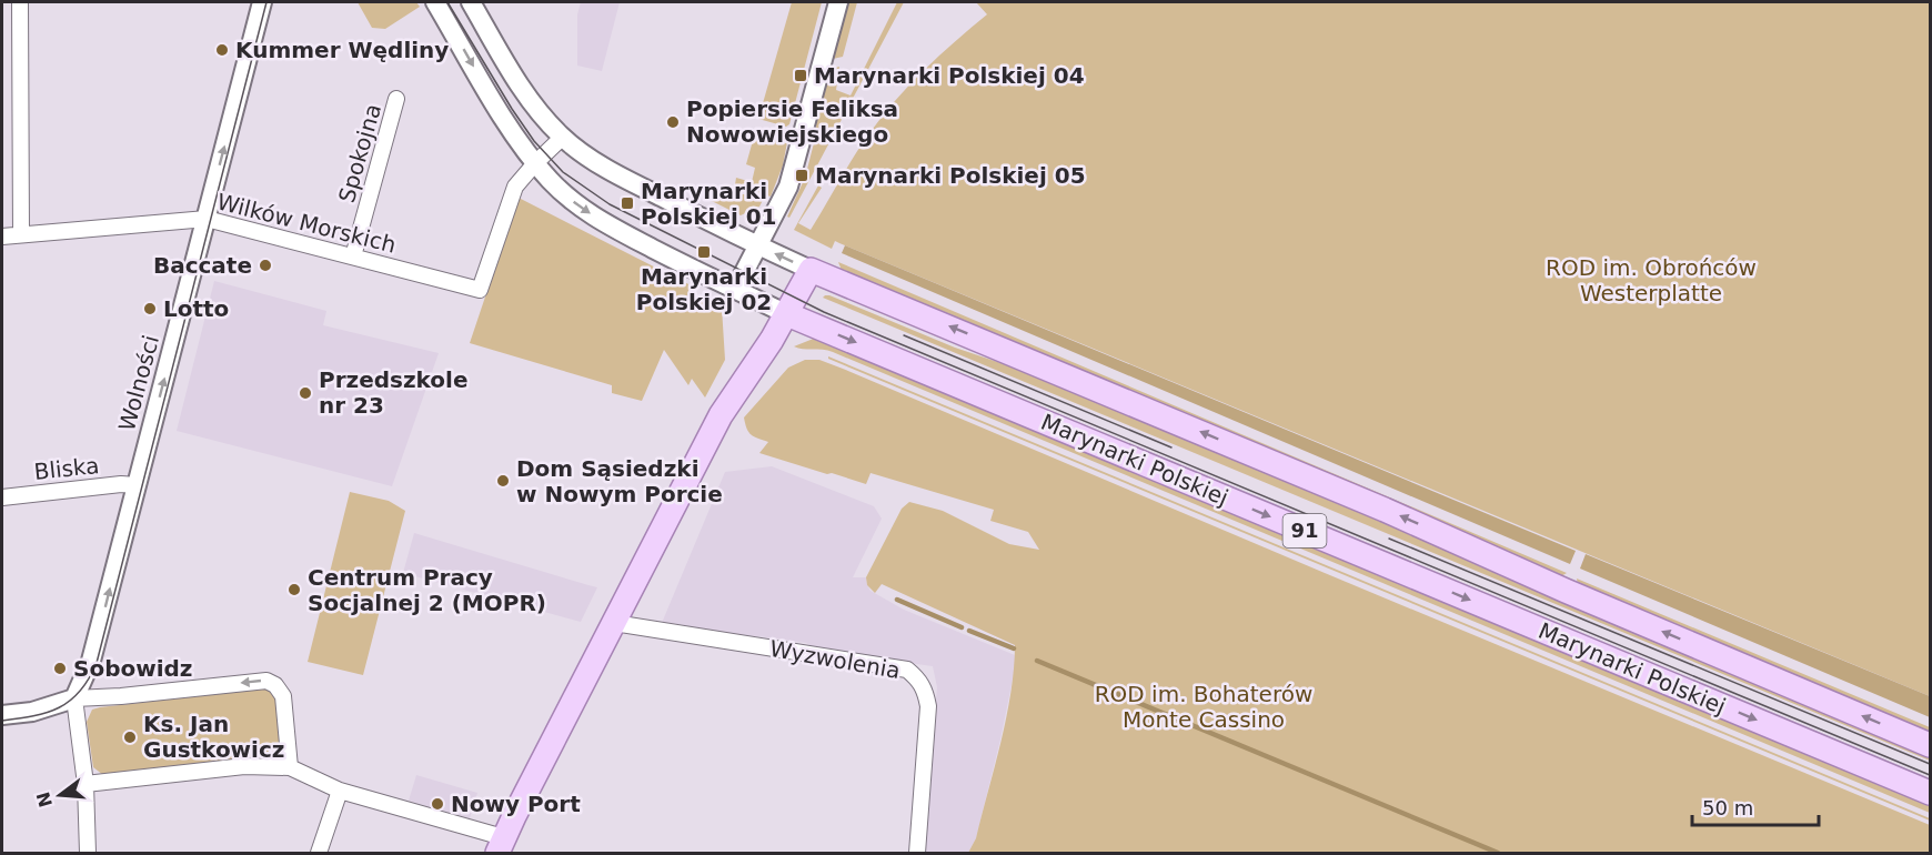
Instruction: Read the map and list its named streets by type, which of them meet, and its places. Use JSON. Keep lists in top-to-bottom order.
{
  "streets": {
    "main road": ["Marynarki Polskiej", "91"],
    "street": [
      "Spokojna",
      "Wilków Morskich",
      "Wolności",
      "Bliska",
      "Wyzwolenia"
    ]
  },
  "crossings": [
    ["Spokojna", "Wilków Morskich"],
    ["Wilków Morskich", "Wolności"],
    ["Wilków Morskich", "Marynarki Polskiej"],
    ["Wolności", "Bliska"]
  ],
  "one_way": ["Wolności"],
  "parks": ["ROD im. Obrońców Westerplatte", "ROD im. Bohaterów Monte Cassino"],
  "places": {
    "other": [
      "Kummer Wędliny",
      "Popiersie Feliksa Nowowiejskiego",
      "Baccate",
      "Lotto",
      "Przedszkole nr 23",
      "Dom Sąsiedzki w Nowym Porcie",
      "Centrum Pracy Socjalnej 2 (MOPR)",
      "Sobowidz",
      "Ks. Jan Gustkowicz",
      "Nowy Port"
    ],
    "transit": [
      "Marynarki Polskiej 04",
      "Marynarki Polskiej 05",
      "Marynarki Polskiej 01",
      "Marynarki Polskiej 02"
    ]
  },
  "scale_bar": "50 m",
  "north": "left"
}
